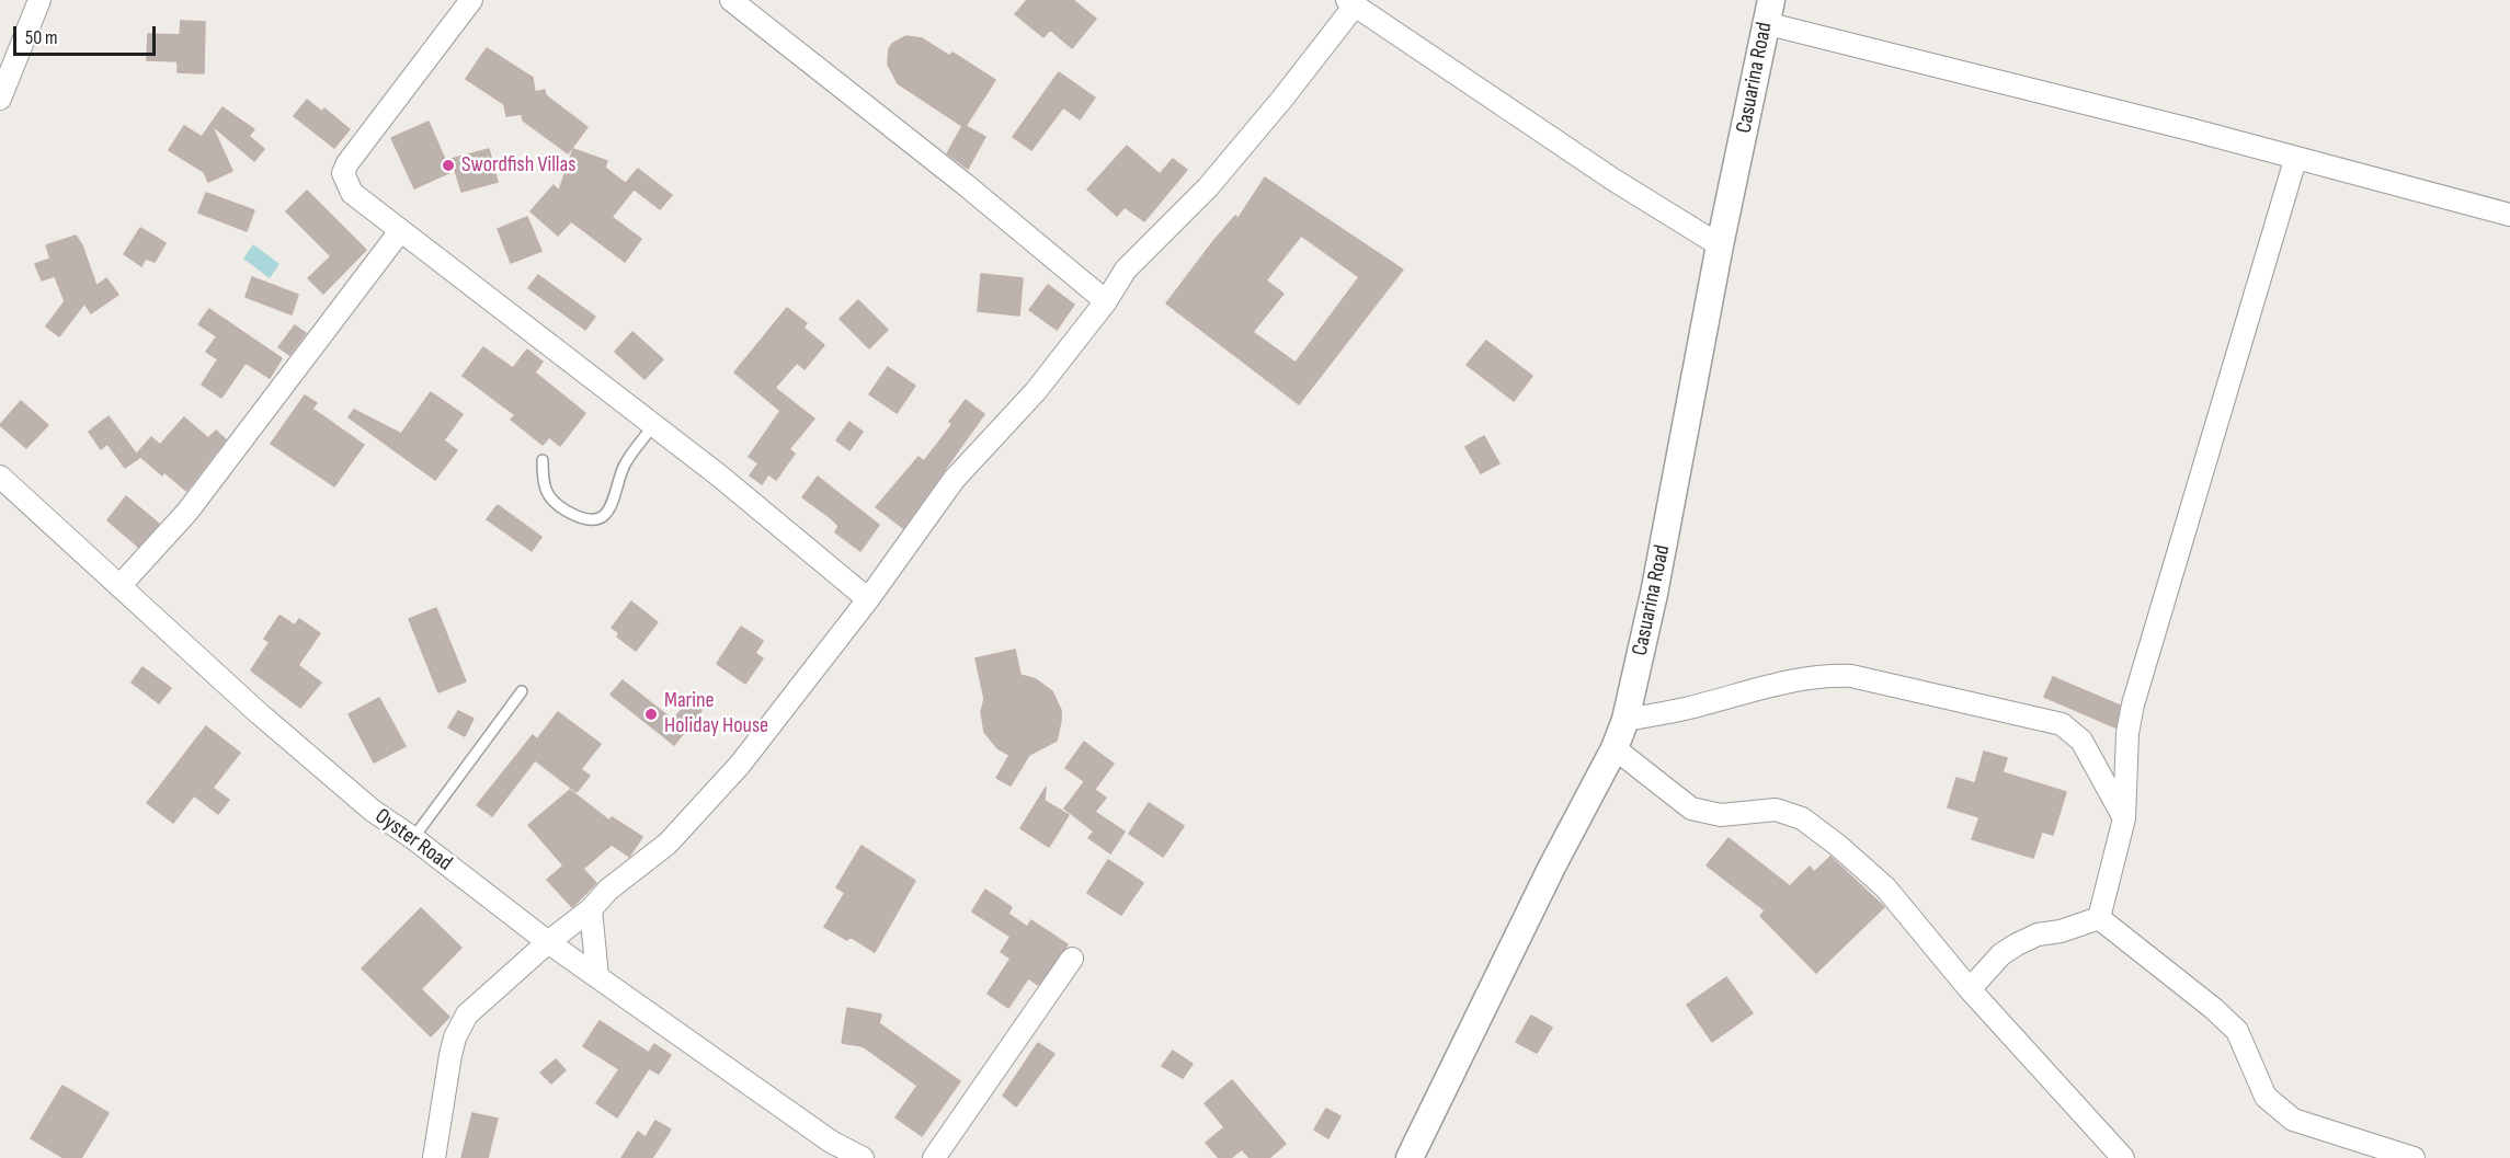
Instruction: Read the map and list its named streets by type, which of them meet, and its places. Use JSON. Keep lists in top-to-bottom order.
{
  "streets": {
    "street": ["Casuarina Road", "Oyster Road"]
  },
  "places": ["Swordfish Villas", "Marine Holiday House"],
  "scale_bar": "50 m"
}
